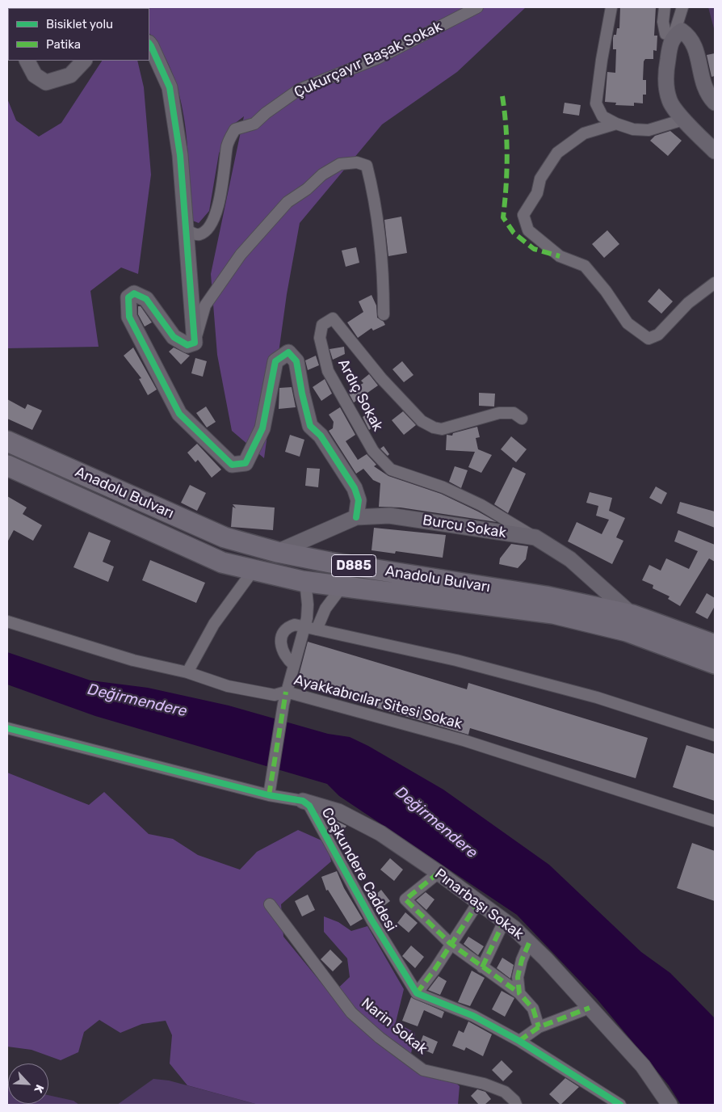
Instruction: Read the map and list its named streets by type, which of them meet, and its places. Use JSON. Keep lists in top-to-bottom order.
{
  "streets": {
    "highway": ["Anadolu Bulvarı", "D885"],
    "street": [
      "Çukurçayır Başak Sokak",
      "Ardıç Sokak",
      "Burcu Sokak",
      "Ayakkabıcılar Sitesi Sokak",
      "Coşkundere Caddesi",
      "Pınarbaşı Sokak",
      "Narin Sokak"
    ]
  },
  "crossings": [
    ["Ardıç Sokak", "Burcu Sokak"],
    ["Anadolu Bulvarı", "Burcu Sokak"],
    ["Coşkundere Caddesi", "Pınarbaşı Sokak"]
  ],
  "water": ["Değirmendere"],
  "legend": ["Bisiklet yolu", "Patika"],
  "north": "bottom right"
}
